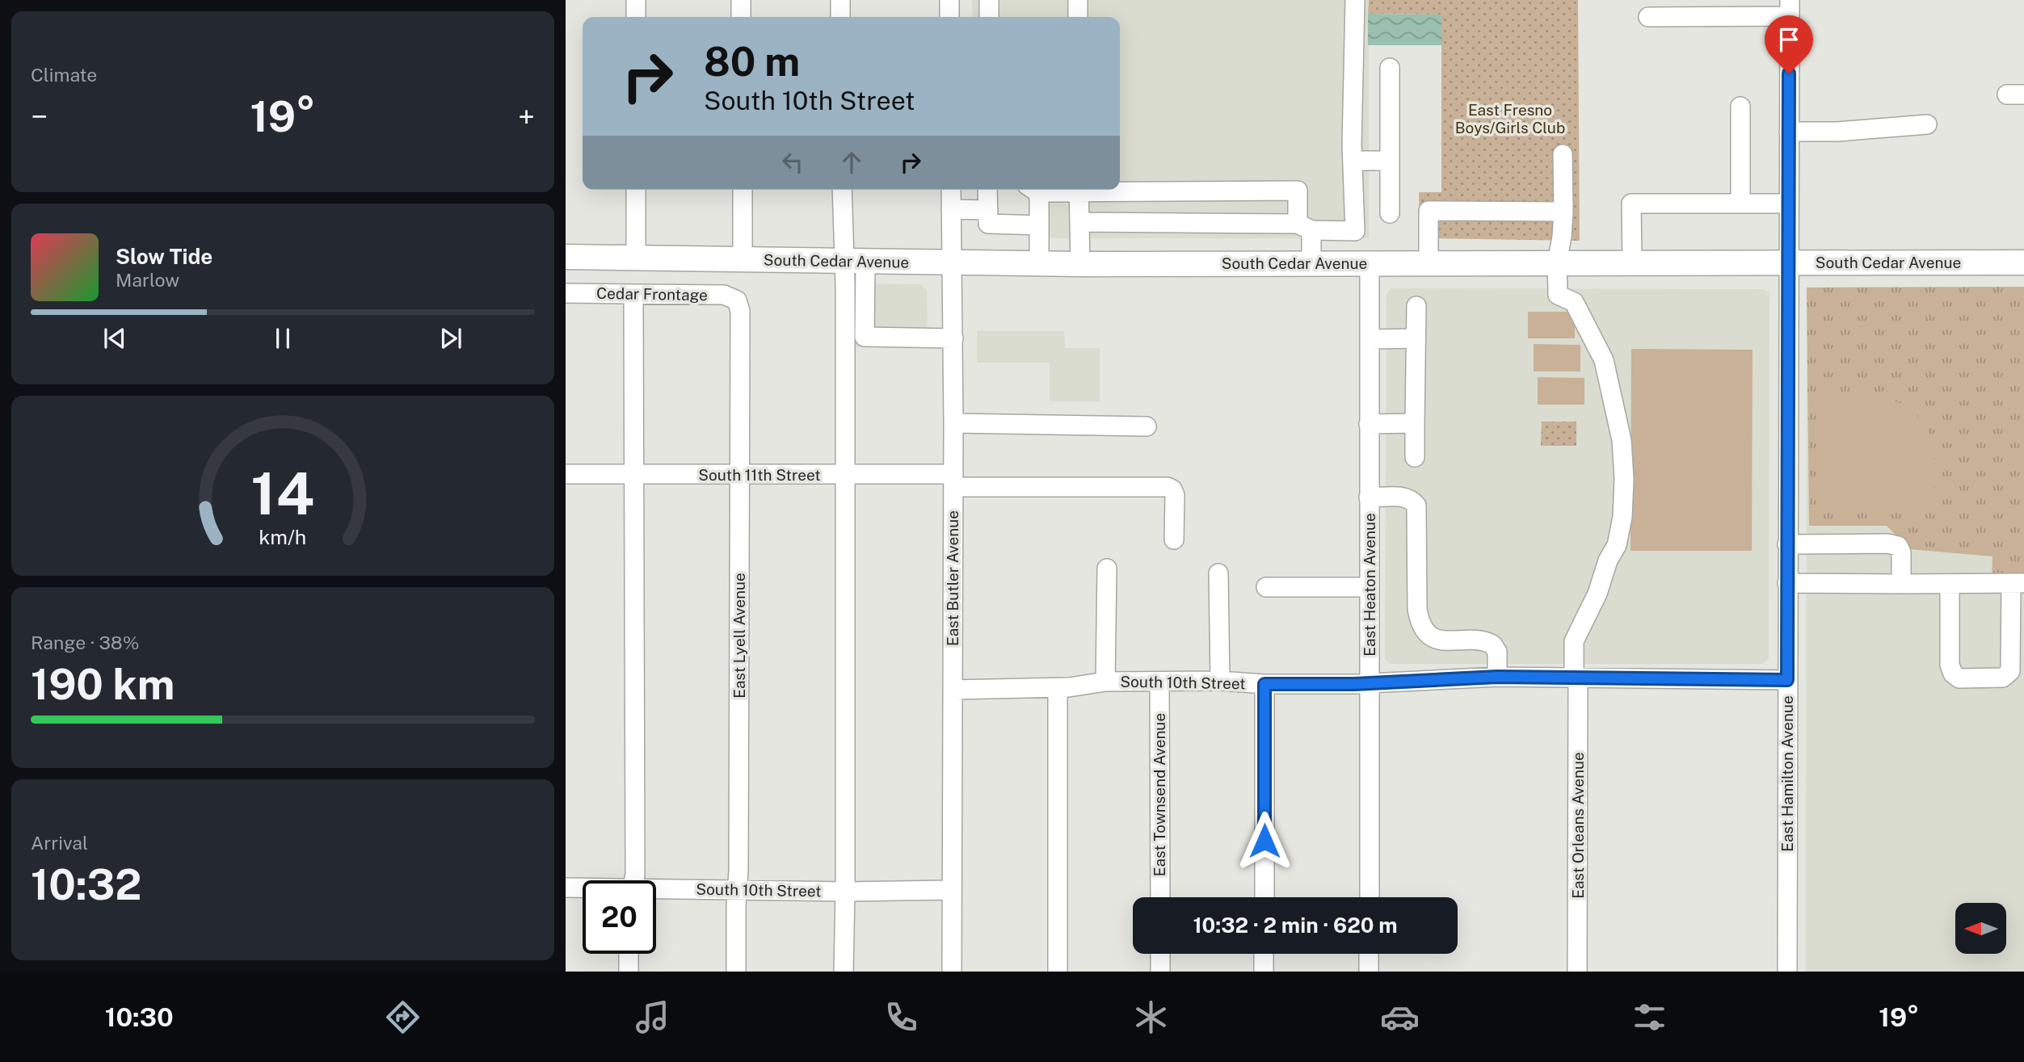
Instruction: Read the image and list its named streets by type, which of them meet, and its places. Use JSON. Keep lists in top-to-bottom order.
{
  "streets": {
    "main road": ["South Cedar Avenue"],
    "street": [
      "Cedar Frontage",
      "South 11th Street",
      "East Butler Avenue",
      "East Heaton Avenue",
      "East Lyell Avenue",
      "South 10th Street",
      "East Hamilton Avenue",
      "East Townsend Avenue",
      "East Orleans Avenue"
    ]
  },
  "crossings": [
    ["South Cedar Avenue", "East Butler Avenue"],
    ["South Cedar Avenue", "East Heaton Avenue"],
    ["South Cedar Avenue", "East Hamilton Avenue"],
    ["South Cedar Avenue", "East Orleans Avenue"],
    ["Cedar Frontage", "East Lyell Avenue"],
    ["South 11th Street", "East Butler Avenue"],
    ["South 11th Street", "East Lyell Avenue"],
    ["East Butler Avenue", "South 10th Street"],
    ["East Heaton Avenue", "South 10th Street"],
    ["East Lyell Avenue", "South 10th Street"],
    ["South 10th Street", "East Hamilton Avenue"],
    ["South 10th Street", "East Townsend Avenue"],
    ["South 10th Street", "East Orleans Avenue"]
  ],
  "parks": ["East Fresno Boys/Girls Club"],
  "north": "left",
  "page": {
    "tile": [
      "Climate",
      ["Range · 38%", "190 km"],
      ["Arrival", "10:32"]
    ],
    "turn": ["80 m", "South 10th Street"],
    "heat": ["−", "19°", "+"],
    "song": ["Slow Tide", "Marlow"],
    "limit": "20",
    "trip": "10:32 · 2 min · 620 m",
    "tabs": ["10:30", "19°"],
    "gauge": ["14", "km/h"]
  }
}
